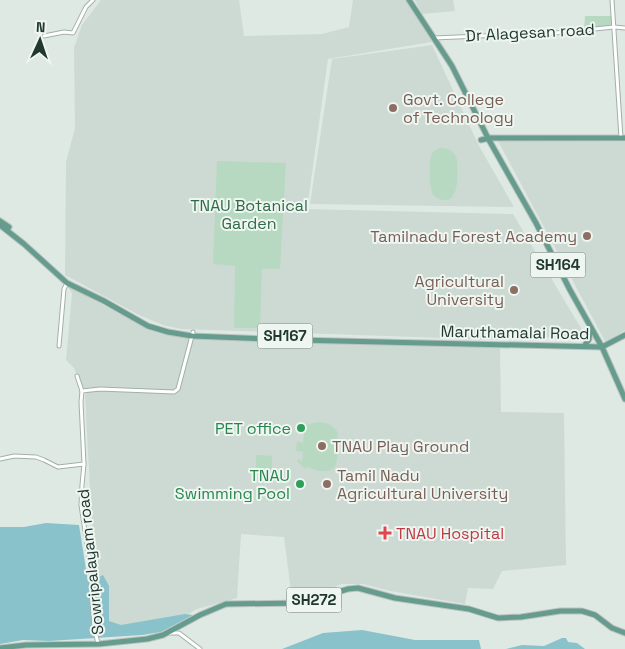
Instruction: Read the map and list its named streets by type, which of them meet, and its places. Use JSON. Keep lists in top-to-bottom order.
{
  "streets": {
    "main road": [
      "SH164",
      "Maruthamalai Road",
      "SH167",
      "SH272"
    ],
    "street": ["Dr Alagesan road", "Sowripalayam road"]
  },
  "crossings": [
    ["Dr Alagesan road", "SH164"],
    ["SH164", "Maruthamalai Road"],
    ["SH164", "SH167"],
    ["Maruthamalai Road", "SH167"],
    ["Sowripalayam road", "SH272"]
  ],
  "parks": ["TNAU Botanical Garden"],
  "places": {
    "other": [
      "Govt. College of Technology",
      "Tamilnadu Forest Academy",
      "Agricultural University",
      "PET office",
      "TNAU Play Ground",
      "TNAU Swimming Pool",
      "Tamil Nadu Agricultural University"
    ],
    "health": ["TNAU Hospital"]
  },
  "north": "top"
}
